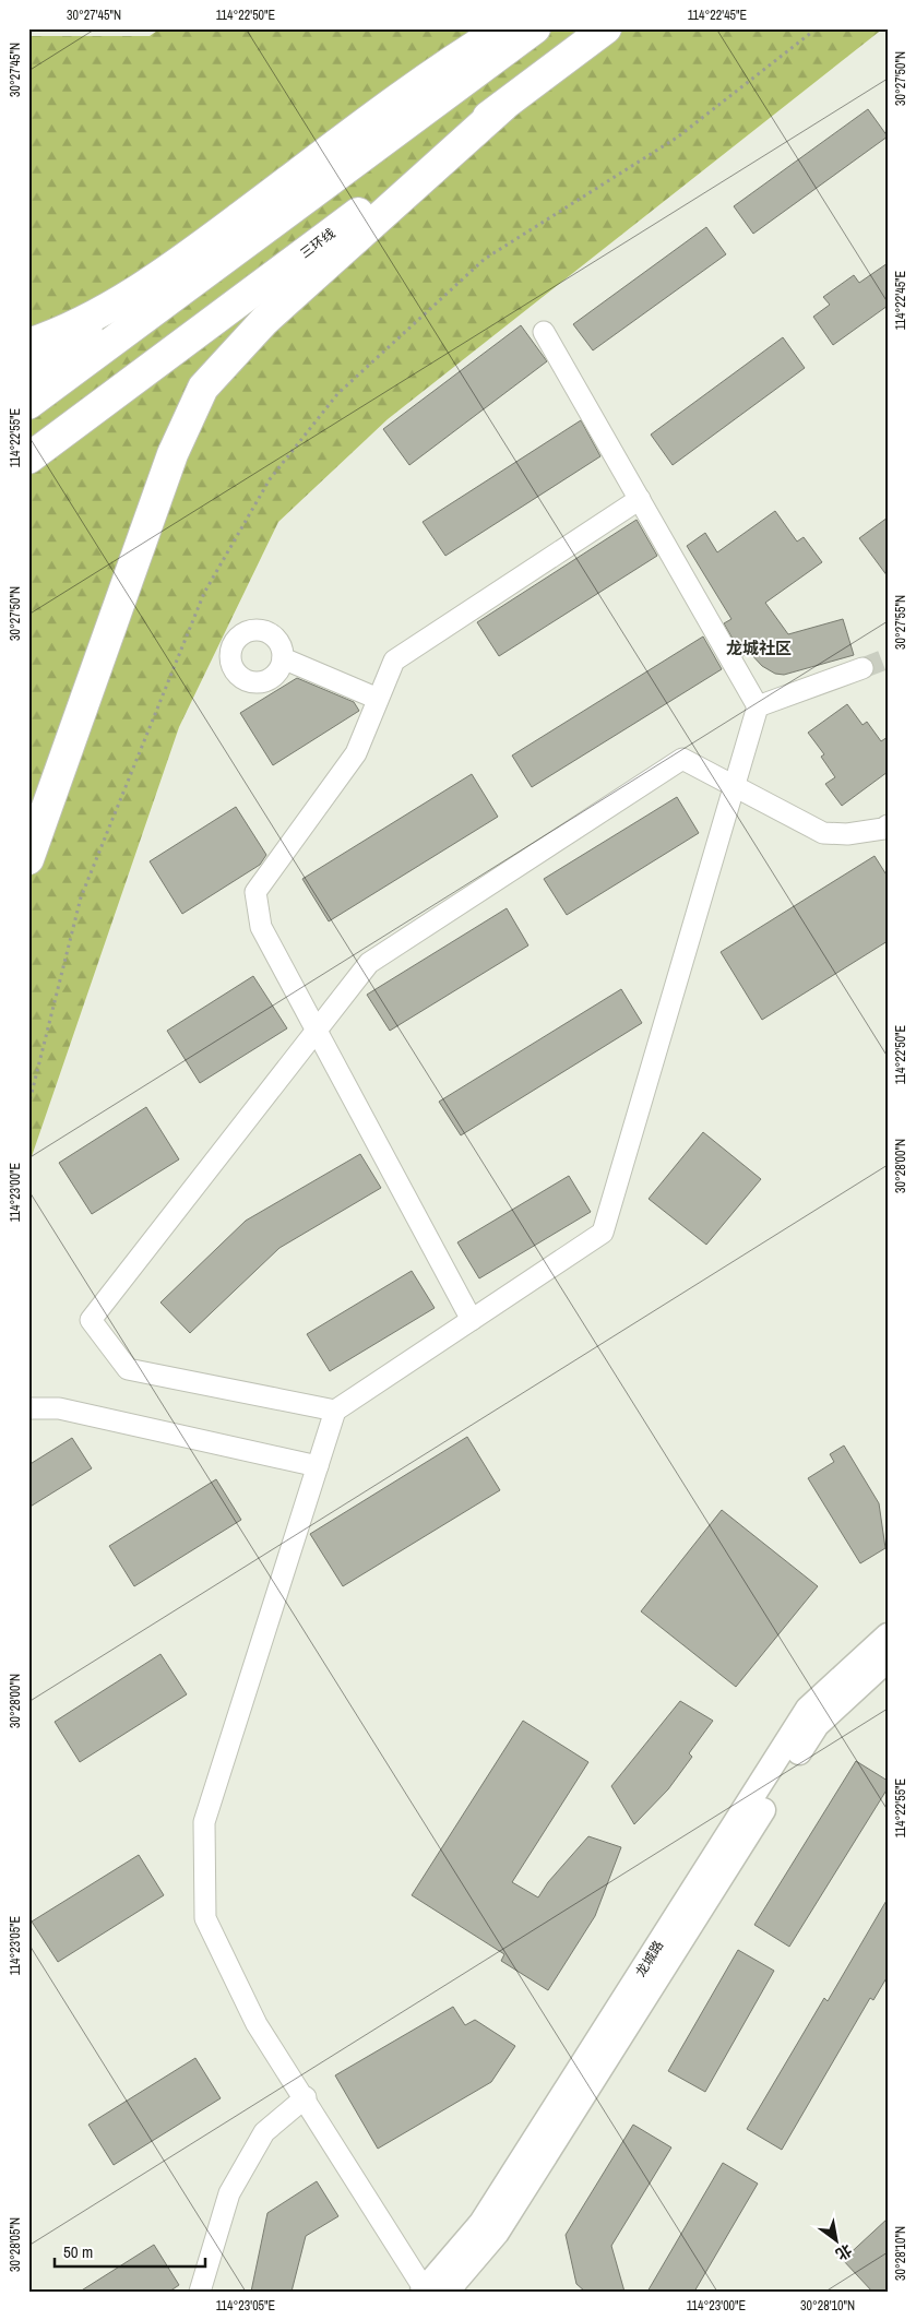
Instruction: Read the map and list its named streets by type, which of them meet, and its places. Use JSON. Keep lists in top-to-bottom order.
{
  "streets": {
    "highway": ["三环线"],
    "street": ["龙城路"]
  },
  "districts": ["龙城社区"],
  "scale_bar": "50 m",
  "north": "bottom right",
  "coordinates": [
    "30°27'45\"N",
    "114°22'50\"E",
    "114°22'45\"E",
    "30°27'50\"N",
    "114°22'55\"E",
    "30°27'55\"N",
    "30°28'00\"N",
    "114°23'00\"E",
    "114°23'05\"E",
    "30°28'05\"N",
    "30°28'10\"N"
  ]
}
